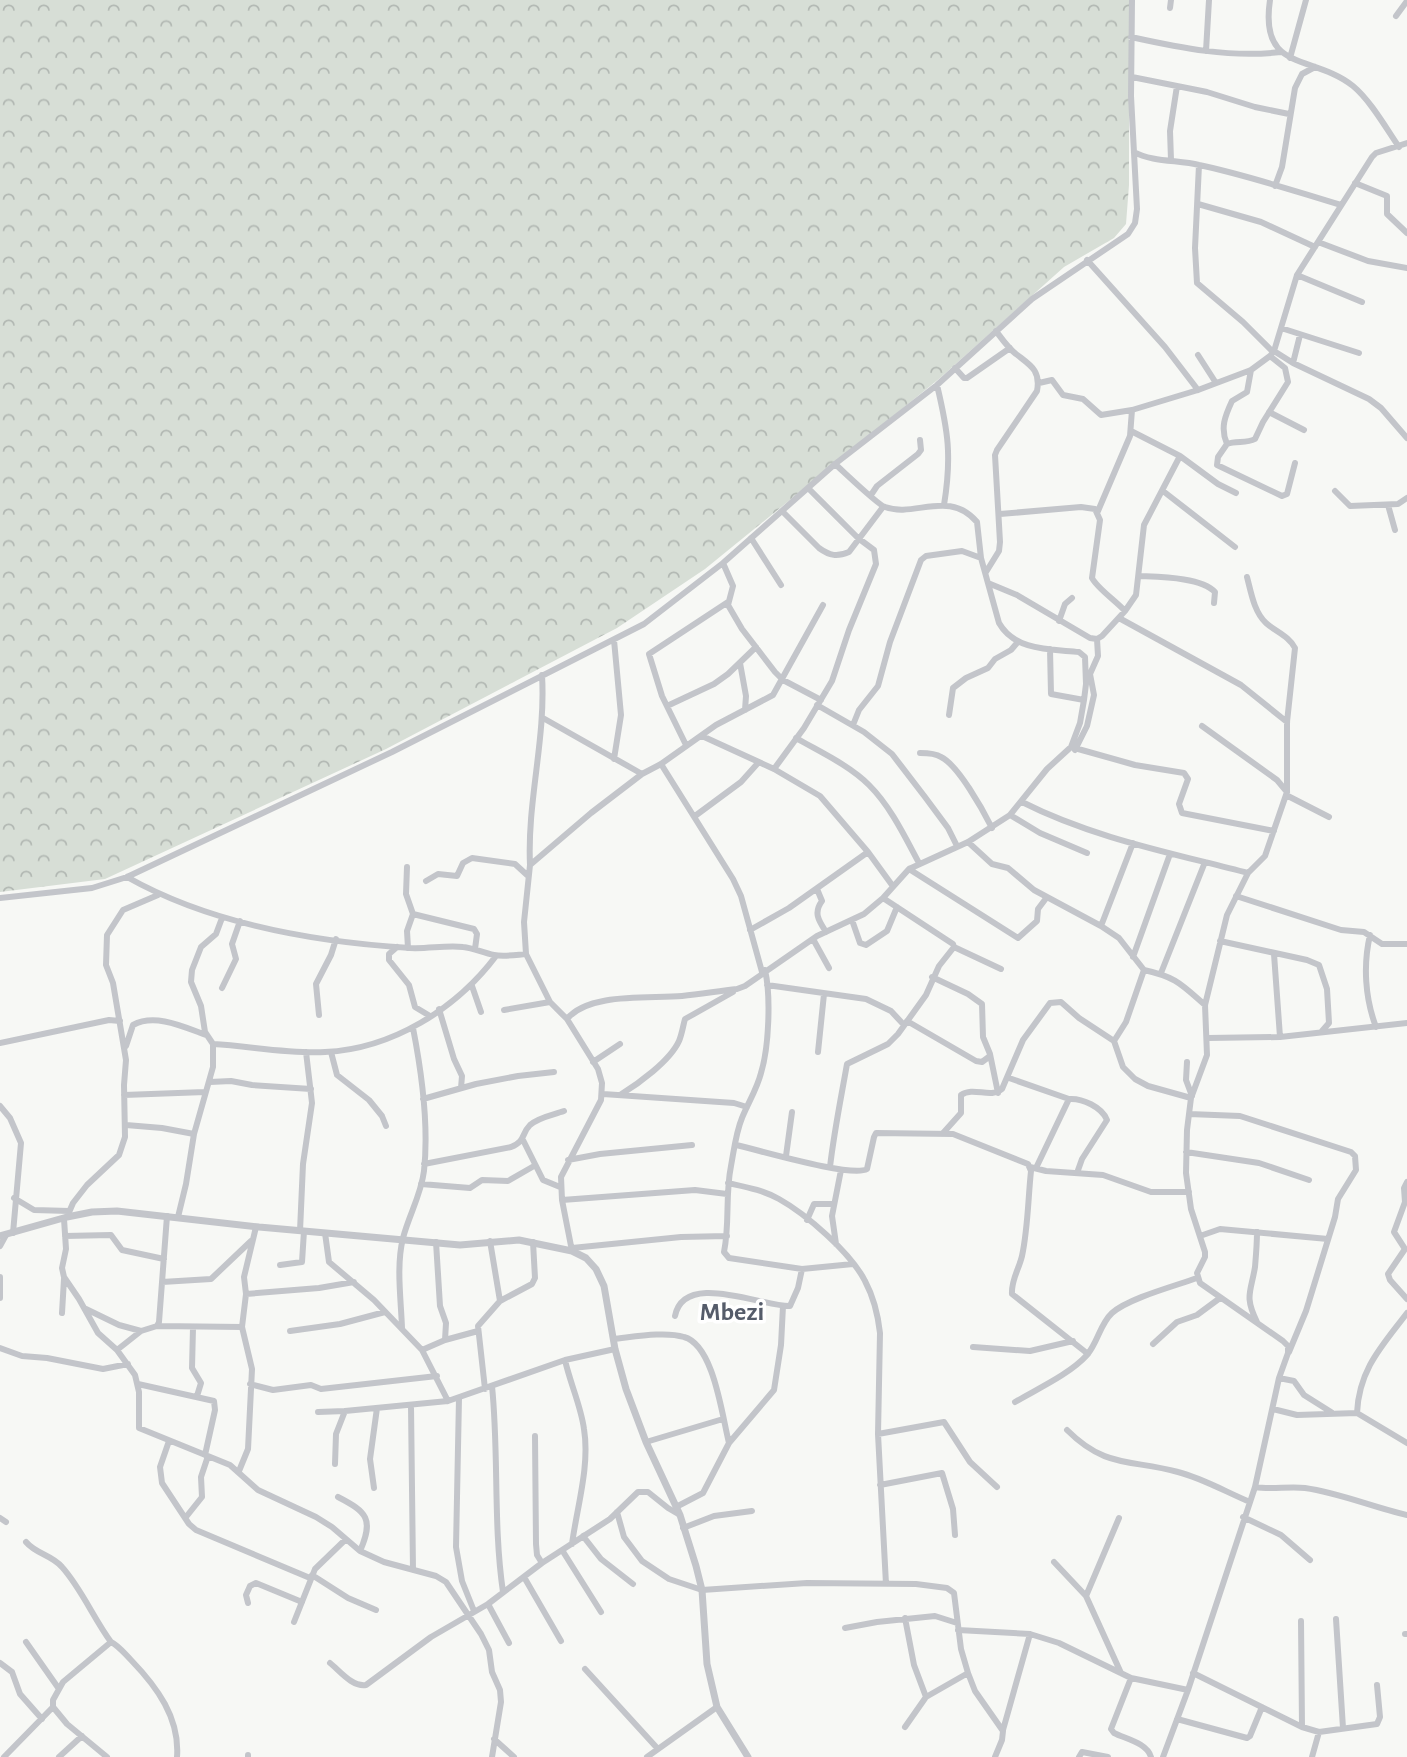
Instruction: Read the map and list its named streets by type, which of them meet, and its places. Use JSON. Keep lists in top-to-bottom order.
{
  "districts": ["Mbezi"]
}
